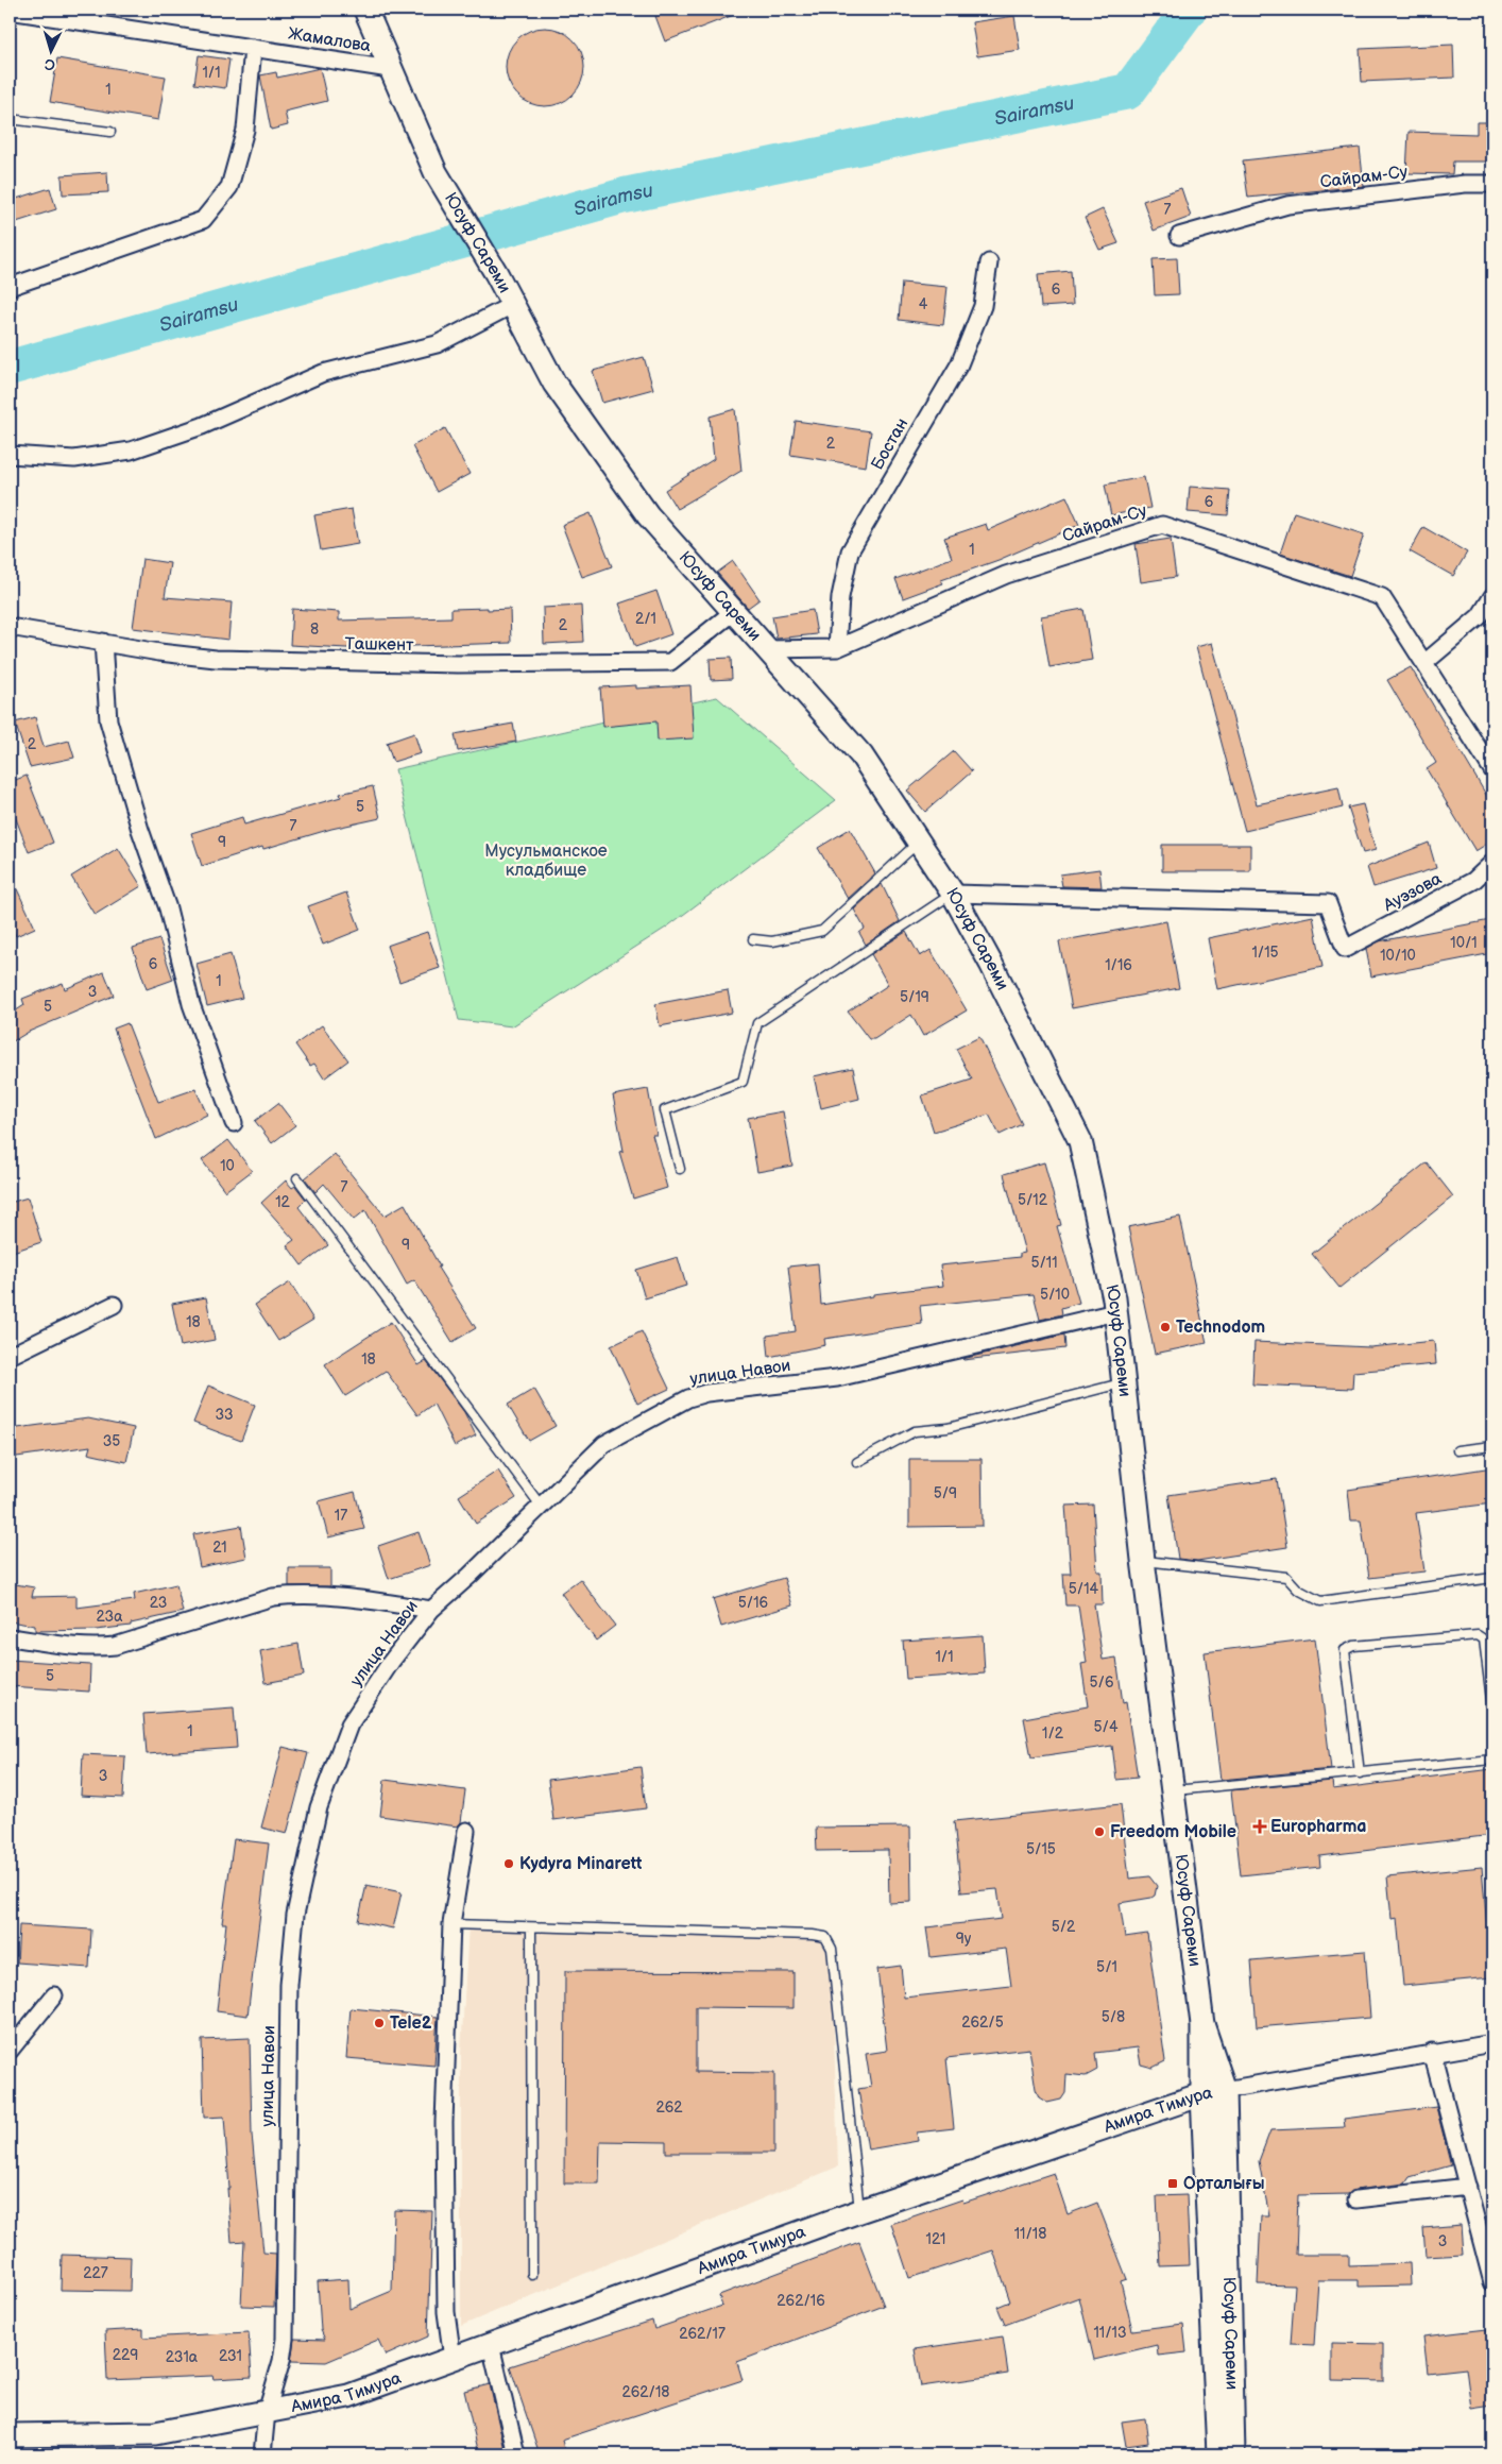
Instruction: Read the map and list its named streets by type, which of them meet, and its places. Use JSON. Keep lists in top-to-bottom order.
{
  "streets": {
    "main road": ["Юсуф Сареми", "Амира Тимура"],
    "street": [
      "Жамалова",
      "Сайрам-Су",
      "Бостан",
      "Ташкент",
      "Ауэзова",
      "улица Навои"
    ]
  },
  "crossings": [
    ["Жамалова", "Юсуф Сареми"],
    ["Сайрам-Су", "Юсуф Сареми"],
    ["Сайрам-Су", "Бостан"],
    ["Юсуф Сареми", "Ташкент"],
    ["Юсуф Сареми", "Ауэзова"],
    ["Юсуф Сареми", "улица Навои"],
    ["Юсуф Сареми", "Амира Тимура"],
    ["улица Навои", "Амира Тимура"]
  ],
  "water": ["Sairamsu"],
  "parks": ["Мусульманское кладбище"],
  "places": {
    "other": [
      "Technodom",
      "Freedom Mobile",
      "Kydyra Minarett",
      "Tele2"
    ],
    "health": ["Europharma"],
    "transit": ["Орталығы"]
  },
  "house_numbers": [
    "1/1",
    "1",
    "7",
    "6",
    "4",
    "2",
    "6",
    "1",
    "2/1",
    "2",
    "8",
    "2",
    "5",
    "7",
    "9",
    "10/1",
    "1/15",
    "10/10",
    "6",
    "1/16",
    "1",
    "3",
    "5/19",
    "5",
    "10",
    "7",
    "5/12",
    "12",
    "9",
    "5/11",
    "5/10",
    "18",
    "18",
    "33",
    "35",
    "5/9",
    "17",
    "21",
    "5/14",
    "23",
    "5/16",
    "23а",
    "1/1",
    "5",
    "5/6",
    "5/4",
    "1",
    "1/2",
    "3",
    "5/15",
    "5/2",
    "9у",
    "5/1",
    "5/8",
    "262/5",
    "262",
    "11/18",
    "121",
    "3",
    "227",
    "262/16",
    "11/13",
    "262/17",
    "229",
    "231",
    "231а",
    "262/18"
  ],
  "north": "bottom"
}
